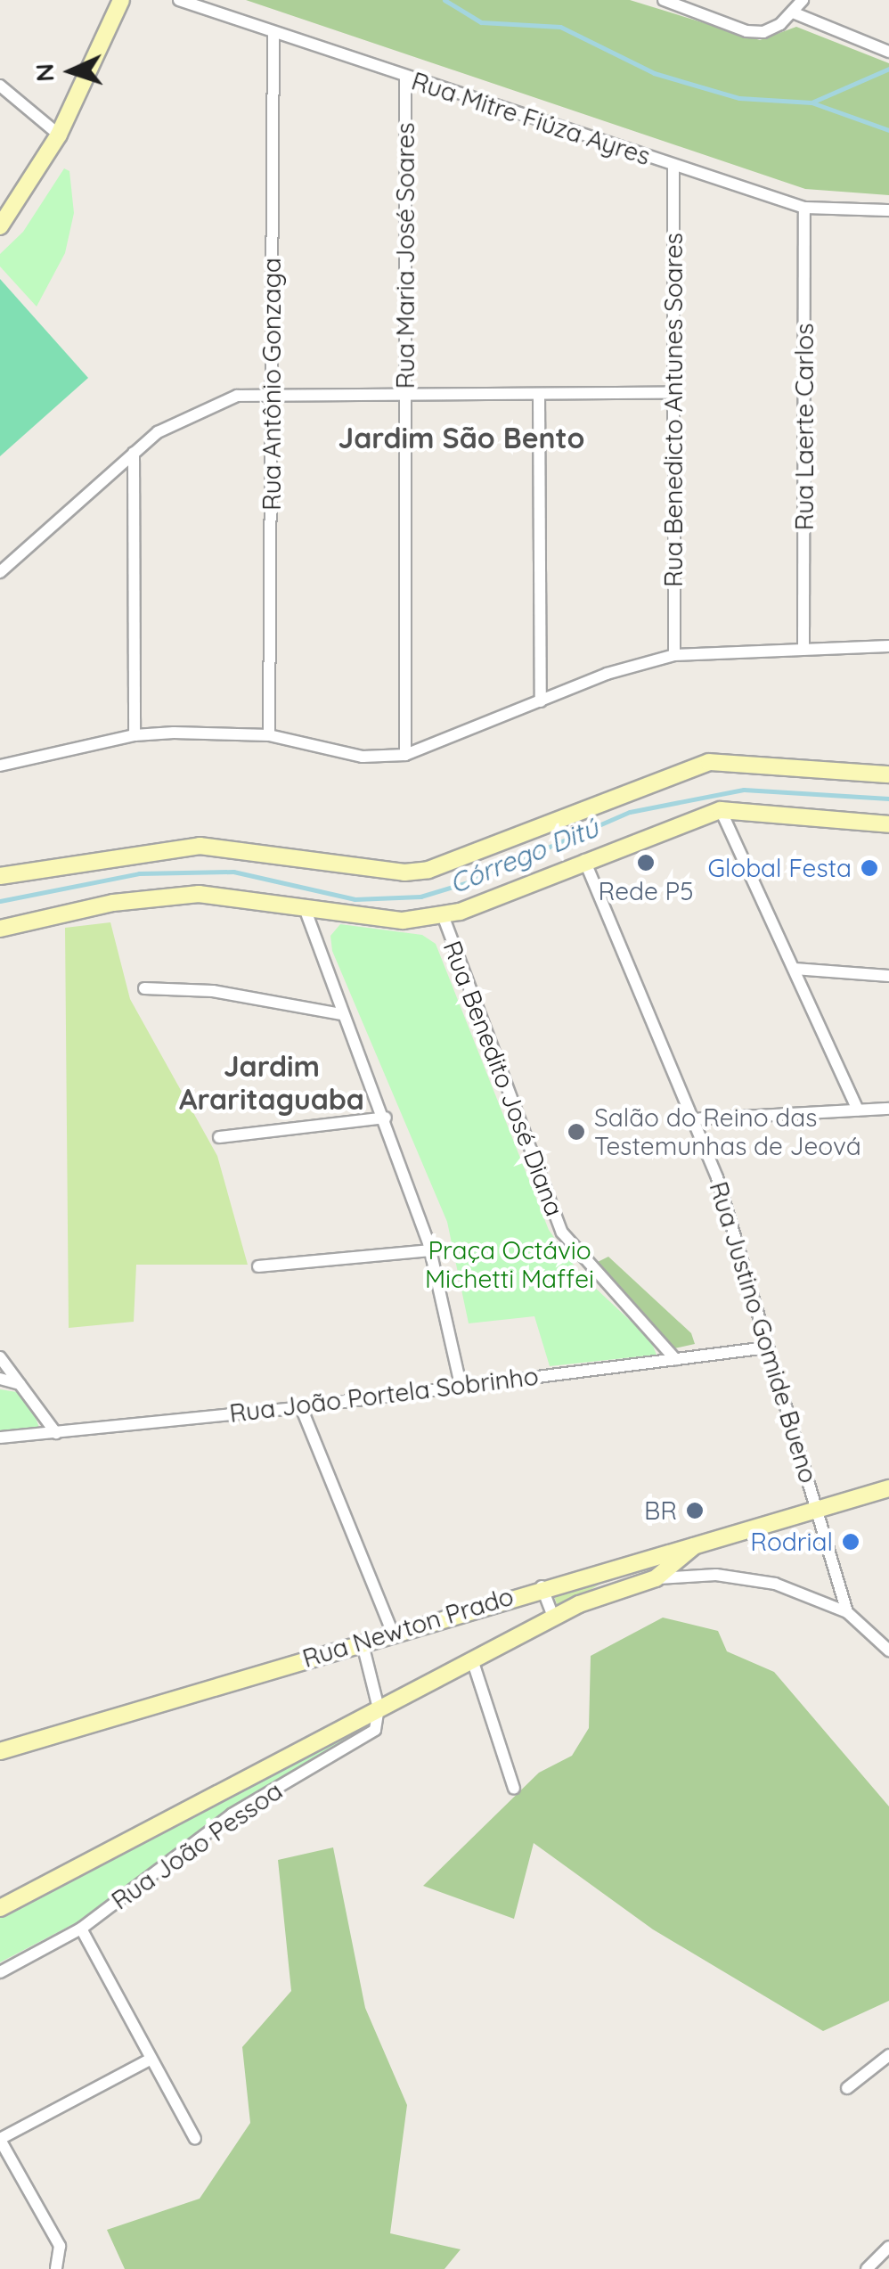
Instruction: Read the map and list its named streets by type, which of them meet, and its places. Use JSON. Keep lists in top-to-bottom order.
{
  "streets": {
    "street": [
      "Rua Mitre Fiúza Ayres",
      "Rua Maria José Soares",
      "Rua Antônio Gonzaga",
      "Rua Benedicto Antunes Soares",
      "Rua Laerte Carlos",
      "Rua Benedito José Diana",
      "Rua Justino Gomide Bueno",
      "Rua João Portela Sobrinho",
      "Rua Newton Prado",
      "Rua João Pessoa"
    ]
  },
  "crossings": [
    ["Rua Mitre Fiúza Ayres", "Rua Maria José Soares"],
    ["Rua Mitre Fiúza Ayres", "Rua Antônio Gonzaga"],
    ["Rua Mitre Fiúza Ayres", "Rua Benedicto Antunes Soares"],
    ["Rua Mitre Fiúza Ayres", "Rua Laerte Carlos"],
    ["Rua Benedito José Diana", "Rua João Portela Sobrinho"],
    ["Rua Justino Gomide Bueno", "Rua João Portela Sobrinho"],
    ["Rua Justino Gomide Bueno", "Rua Newton Prado"]
  ],
  "districts": ["Jardim São Bento", "Jardim Araritaguaba"],
  "water": ["Córrego Ditú"],
  "parks": ["Praça Octávio Michetti Maffei"],
  "places": [
    "Rede P5",
    "Global Festa",
    "Salão do Reino das Testemunhas de Jeová",
    "BR",
    "Rodrial"
  ],
  "north": "left"
}
